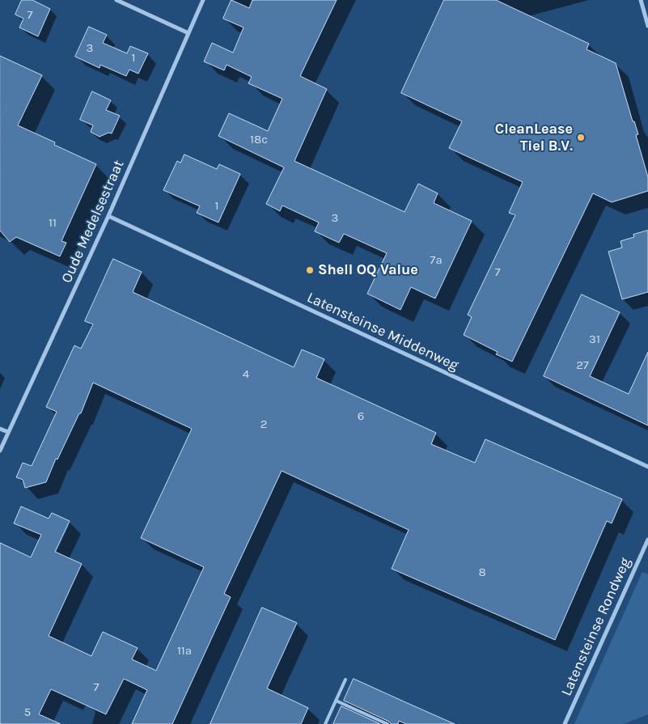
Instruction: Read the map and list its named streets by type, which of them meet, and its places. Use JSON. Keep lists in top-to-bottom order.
{
  "streets": {
    "street": ["Oude Medelsestraat", "Latensteinse Middenweg", "Latensteinse Rondweg"]
  },
  "crossings": [
    ["Oude Medelsestraat", "Latensteinse Middenweg"]
  ],
  "places": ["CleanLease Tiel B.V.", "Shell OQ Value"],
  "house_numbers": [
    "7",
    "3",
    "1",
    "18c",
    "1",
    "3",
    "11",
    "7a",
    "7",
    "31",
    "27",
    "4",
    "6",
    "2",
    "8",
    "11a",
    "7",
    "5"
  ]
}
